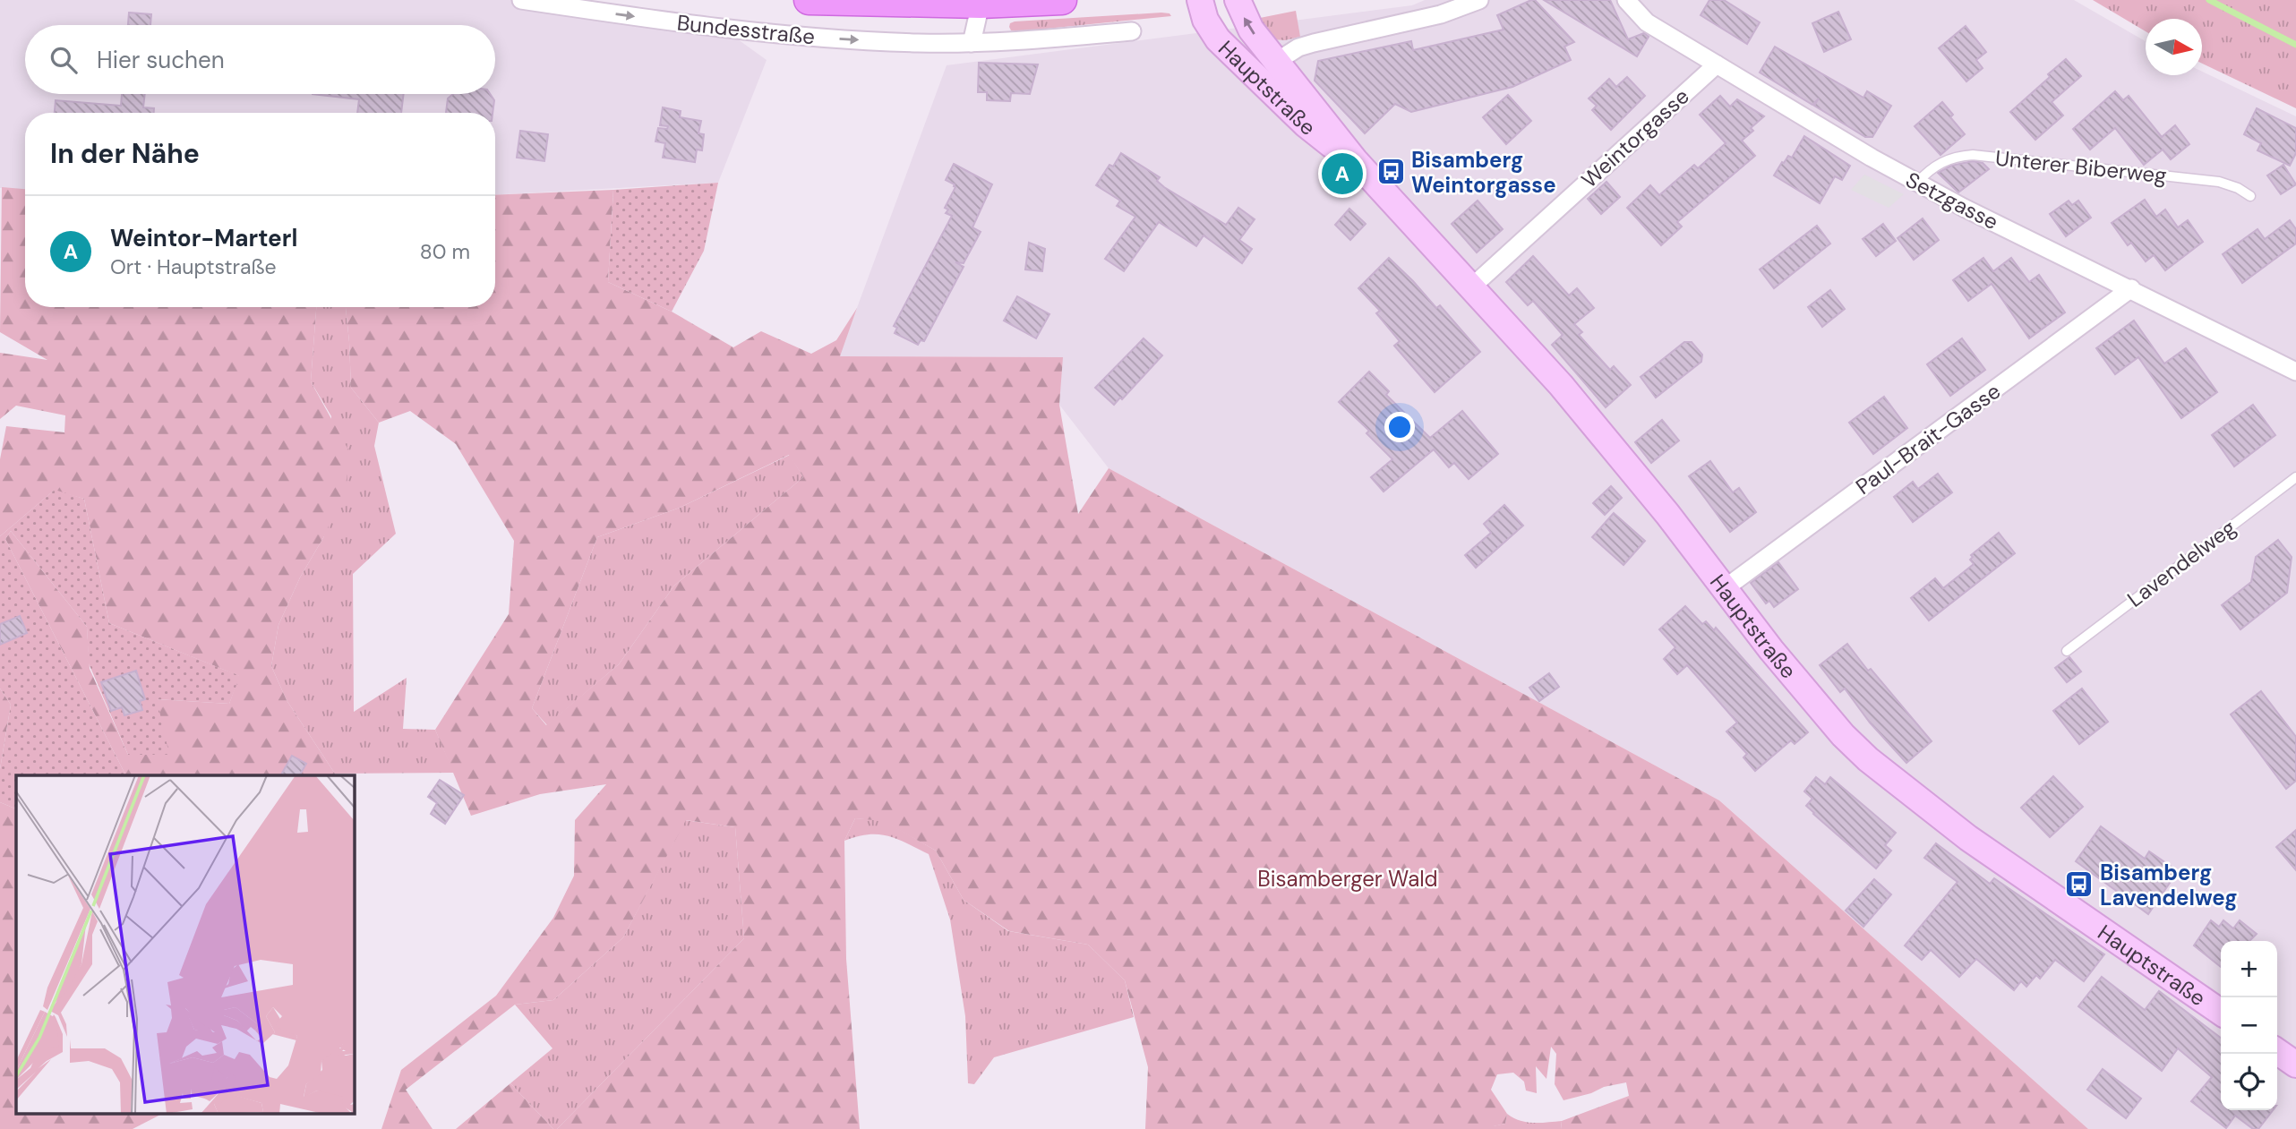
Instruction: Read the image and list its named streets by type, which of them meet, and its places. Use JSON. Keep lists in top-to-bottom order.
{
  "streets": {
    "main road": ["Hauptstraße"],
    "street": [
      "Bundesstraße",
      "Weintorgasse",
      "Setzgasse",
      "Paul-Brait-Gasse"
    ],
    "lane": ["Unterer Biberweg", "Lavendelweg"]
  },
  "crossings": [
    ["Hauptstraße", "Weintorgasse"],
    ["Hauptstraße", "Paul-Brait-Gasse"],
    ["Weintorgasse", "Setzgasse"],
    ["Unterer Biberweg", "Setzgasse"],
    ["Setzgasse", "Paul-Brait-Gasse"]
  ],
  "one_way": ["Bundesstraße"],
  "parks": ["Bisamberger Wald"],
  "places": {
    "bus stop": ["Bisamberg Weintorgasse", "Bisamberg Lavendelweg"]
  },
  "north": "right",
  "page": {
    "search": "Hier suchen",
    "heading": "In der Nähe",
    "pins": "A",
    "list": [
      {
        "mark": "A",
        "name": "Weintor-Marterl",
        "note": "Ort · Hauptstraße",
        "value": "80 m"
      }
    ],
    "map_buttons": ["+", "−"]
  }
}
